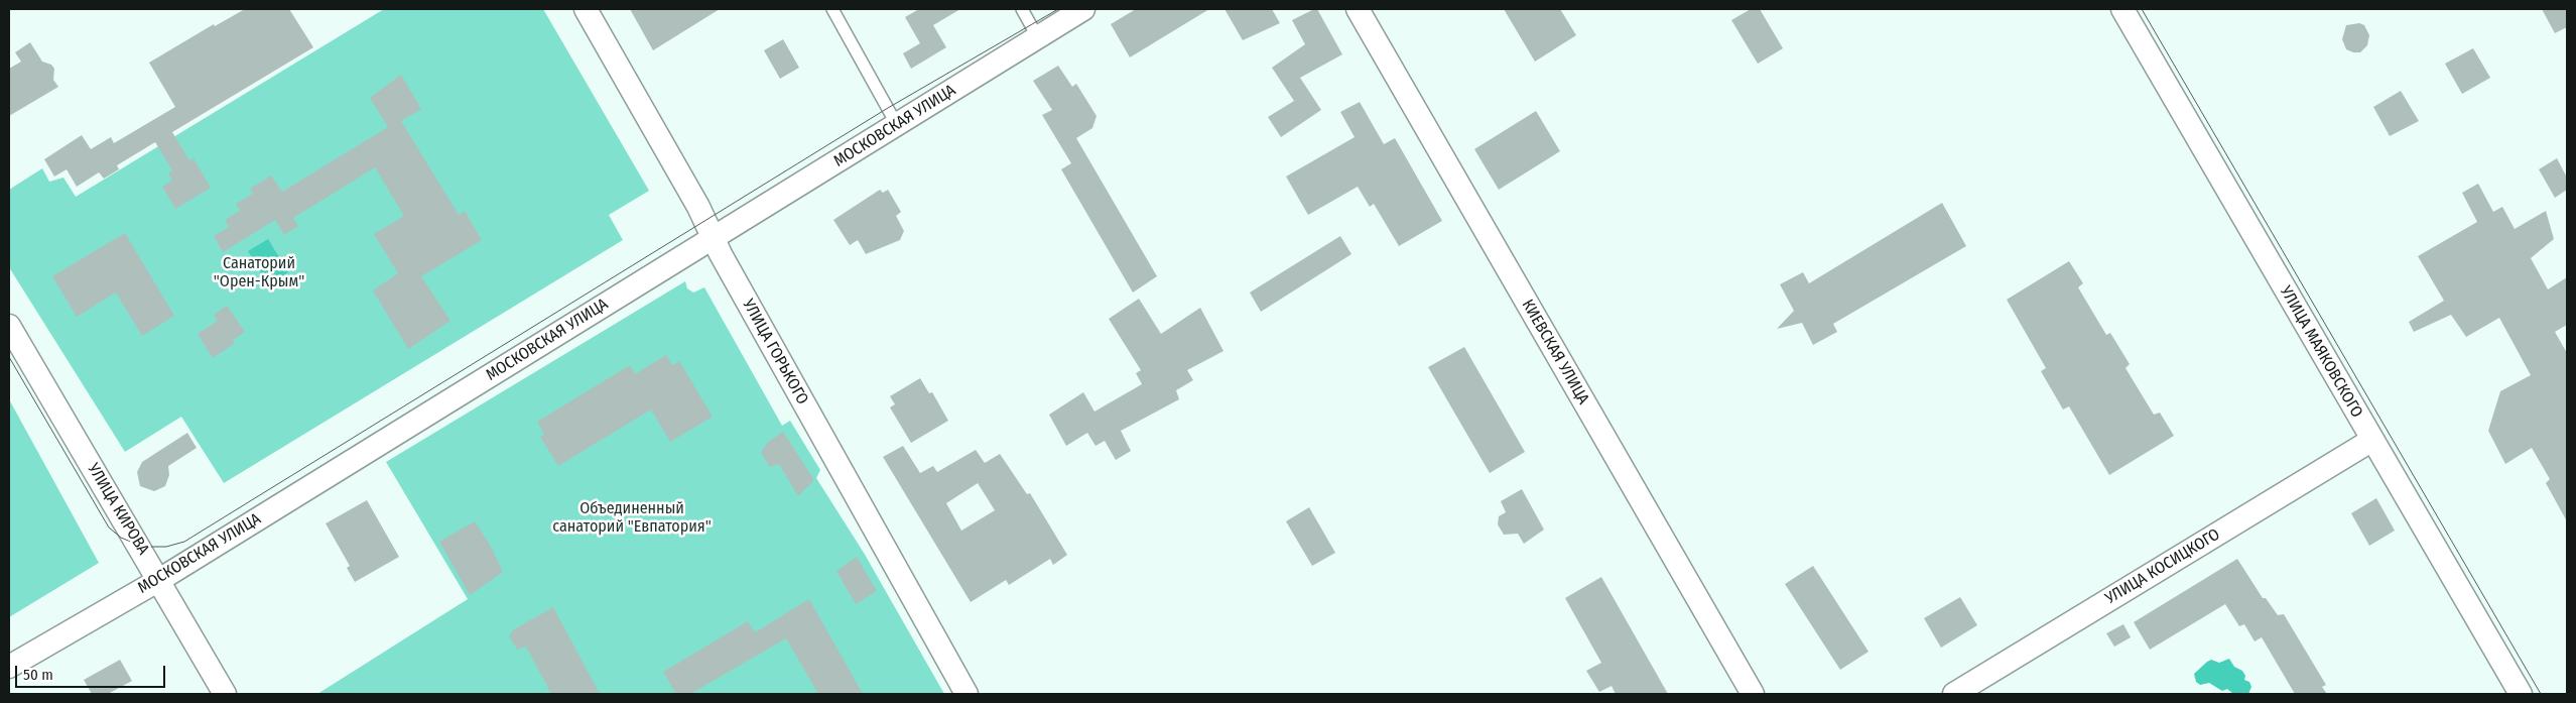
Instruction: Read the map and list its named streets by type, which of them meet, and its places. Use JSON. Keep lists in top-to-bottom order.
{
  "streets": {
    "street": [
      "МОСКОВСКАЯ УЛИЦА",
      "УЛИЦА ГОРЬКОГО",
      "КИЕВСКАЯ УЛИЦА",
      "УЛИЦА МАЯКОВСКОГО",
      "УЛИЦА КИРОВА",
      "УЛИЦА КОСИЦКОГО"
    ]
  },
  "crossings": [
    ["МОСКОВСКАЯ УЛИЦА", "УЛИЦА ГОРЬКОГО"],
    ["МОСКОВСКАЯ УЛИЦА", "УЛИЦА КИРОВА"],
    ["УЛИЦА МАЯКОВСКОГО", "УЛИЦА КОСИЦКОГО"]
  ],
  "parks": ["Санаторий \"Орен-Крым\"", "Объединенный санаторий \"Евпатория\""],
  "scale_bar": "50 m"
}
